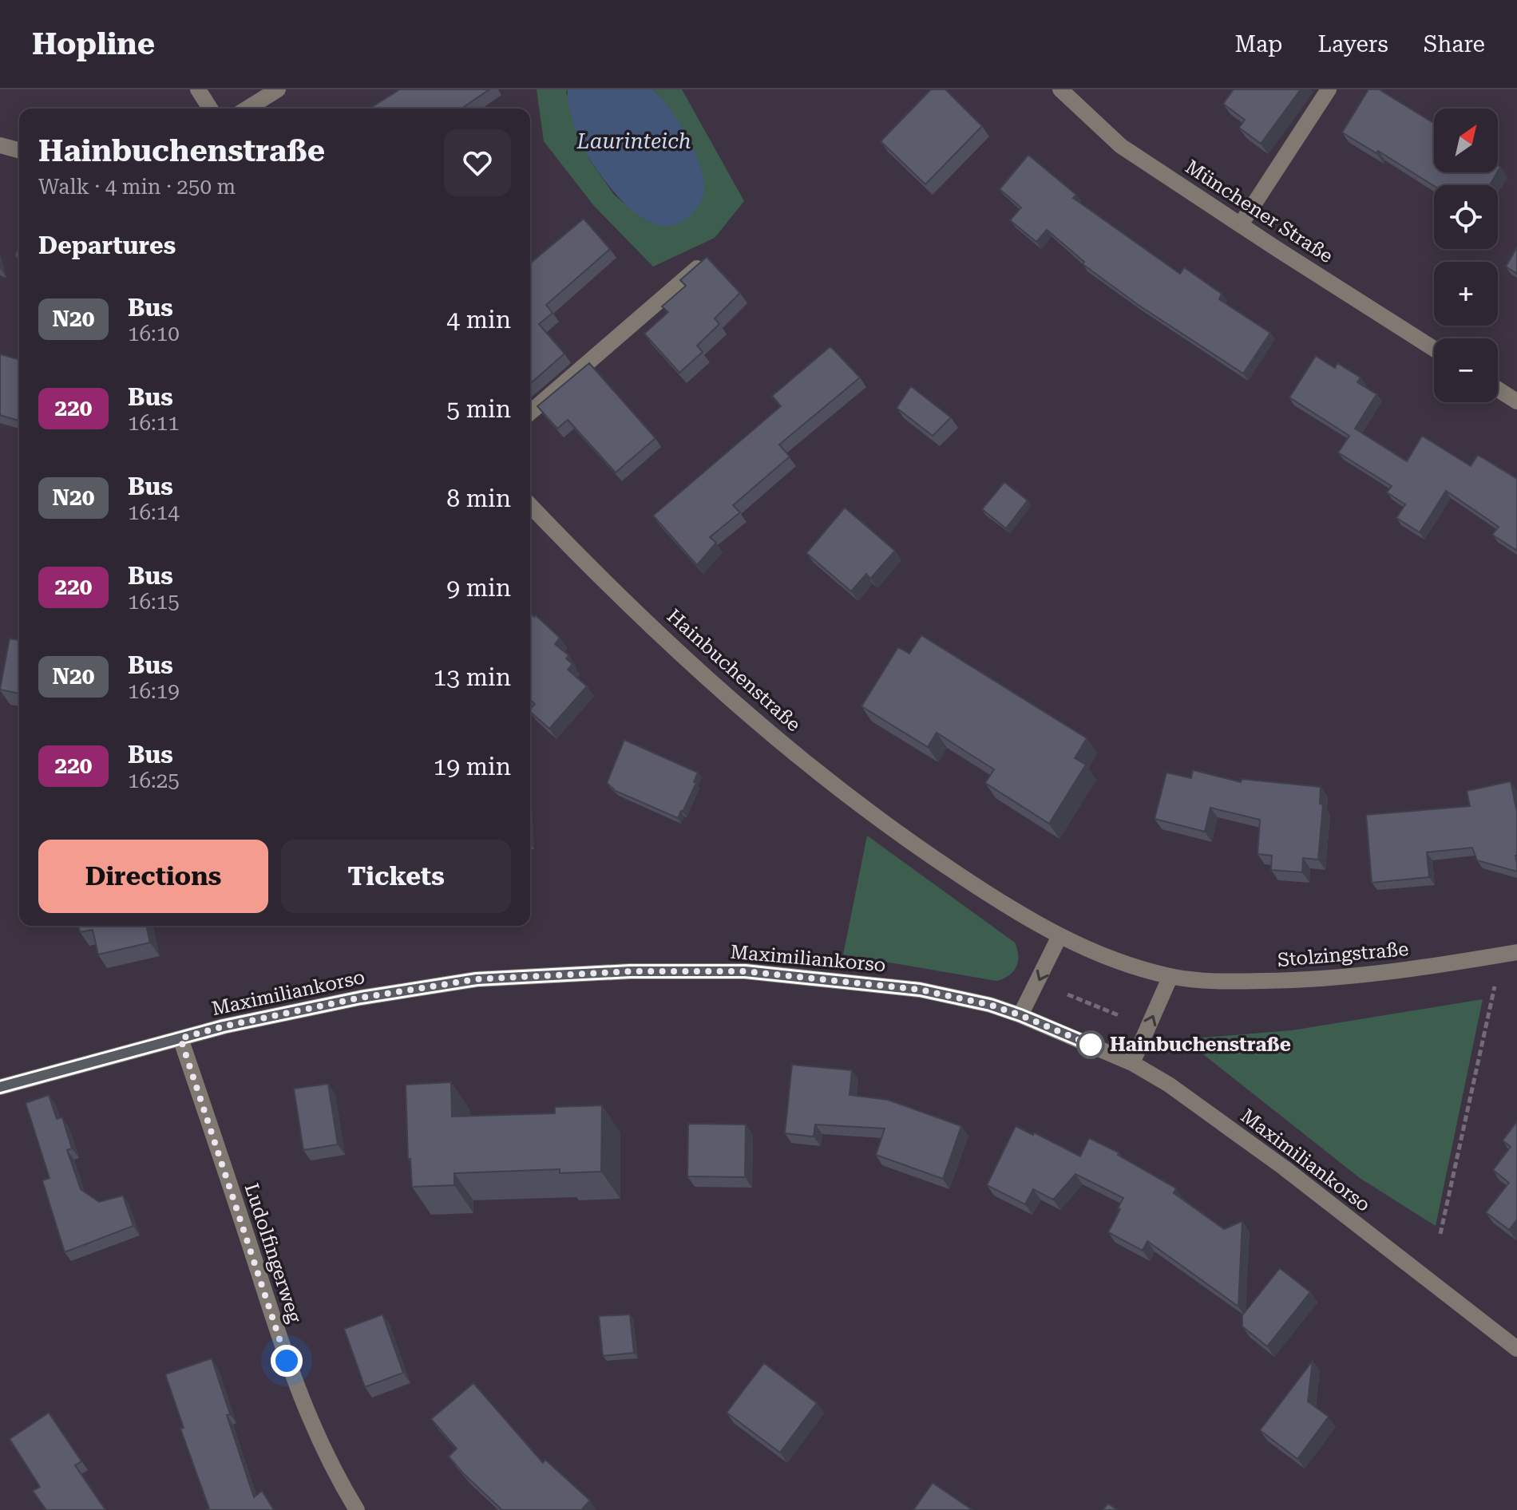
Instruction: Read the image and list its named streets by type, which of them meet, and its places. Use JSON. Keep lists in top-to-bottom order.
{
  "streets": {
    "street": [
      "Münchener Straße",
      "Hainbuchenstraße",
      "Stolzingstraße",
      "Maximiliankorso",
      "Ludolfingerweg"
    ]
  },
  "crossings": [
    ["Hainbuchenstraße", "Stolzingstraße"],
    ["Maximiliankorso", "Ludolfingerweg"]
  ],
  "water": ["Laurinteich"],
  "places": ["Hainbuchenstraße"],
  "lines": ["bus line N20"],
  "north": "top right",
  "page": {
    "header": "Hopline",
    "nav": ["Map", "Layers", "Share"],
    "map_buttons": ["+", "−"],
    "heading": [
      ["Hainbuchenstraße", "Walk · 4 min · 250 m"],
      "Departures"
    ],
    "list": [
      {
        "mark": "N20",
        "name": "Bus",
        "note": "16:10",
        "value": "4 min"
      },
      {
        "mark": "220",
        "name": "Bus",
        "note": "16:11",
        "value": "5 min"
      },
      {
        "mark": "N20",
        "name": "Bus",
        "note": "16:14",
        "value": "8 min"
      },
      {
        "mark": "220",
        "name": "Bus",
        "note": "16:15",
        "value": "9 min"
      },
      {
        "mark": "N20",
        "name": "Bus",
        "note": "16:19",
        "value": "13 min"
      },
      {
        "mark": "220",
        "name": "Bus",
        "note": "16:25",
        "value": "19 min"
      }
    ],
    "buttons": ["Directions", "Tickets"]
  }
}
